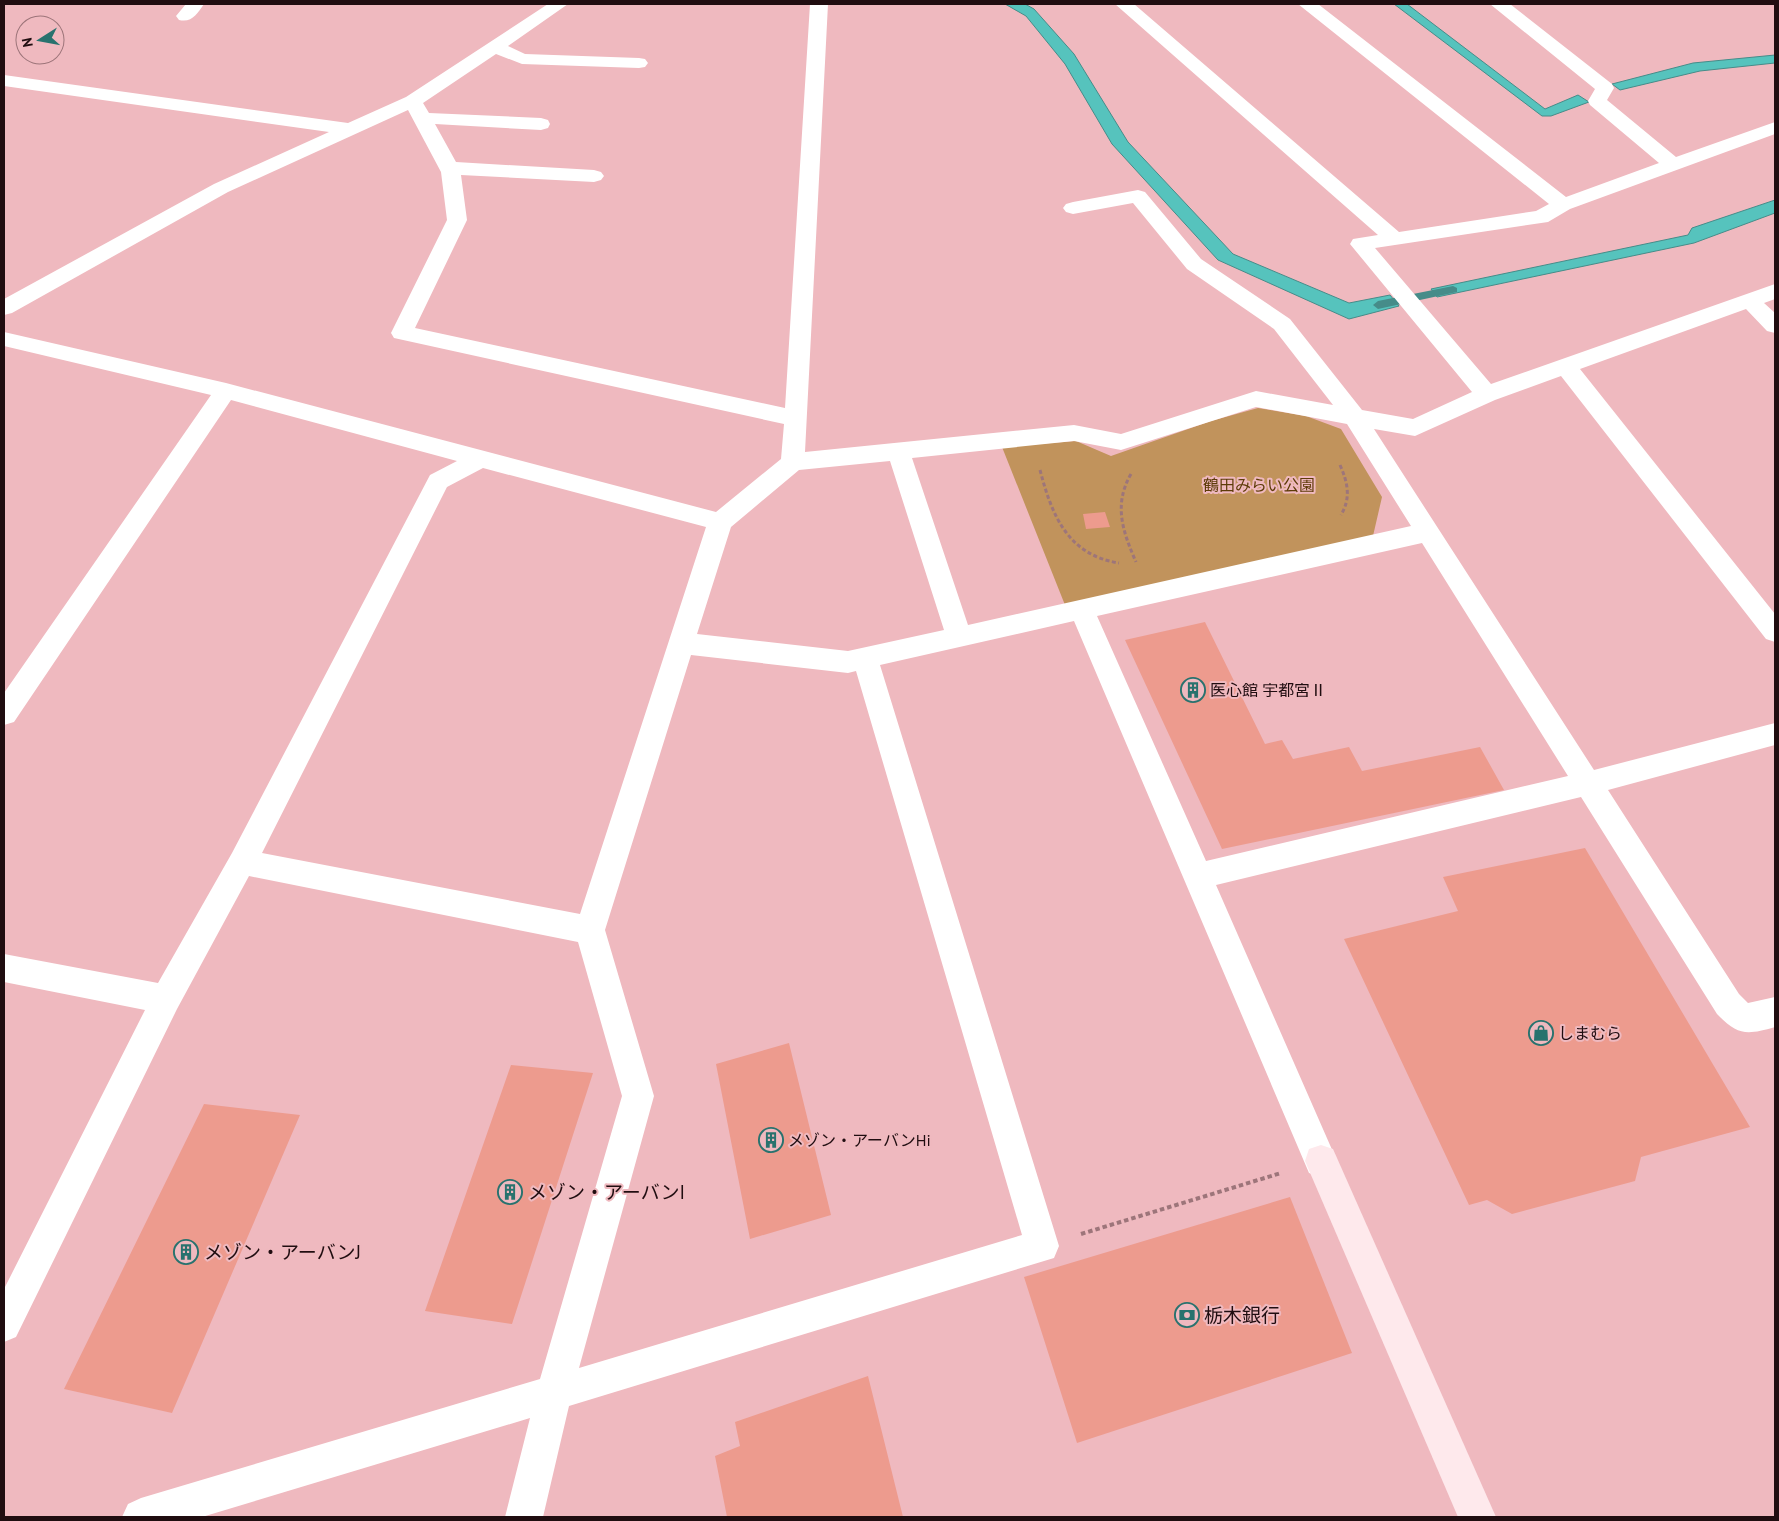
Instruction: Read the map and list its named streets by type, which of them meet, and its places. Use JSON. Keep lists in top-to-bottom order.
{
  "parks": ["鶴田みらい公園"],
  "places": {
    "building": [
      "医心館 宇都宮Ⅱ",
      "メゾン・アーバンHi",
      "メゾン・アーバンI",
      "メゾン・アーバンJ"
    ],
    "shop": ["しまむら"],
    "bank": ["栃木銀行"]
  },
  "north": "left"
}
